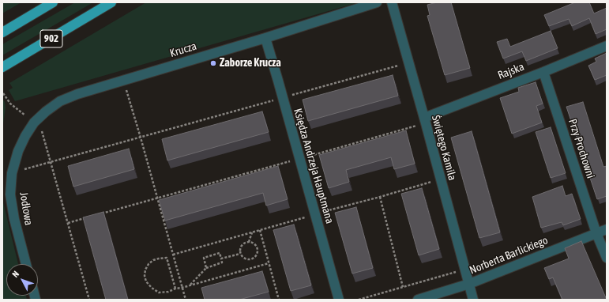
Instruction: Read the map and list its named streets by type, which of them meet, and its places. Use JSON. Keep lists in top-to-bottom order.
{
  "streets": {
    "main road": ["902"],
    "street": [
      "Krucza",
      "Rajska",
      "Świętego Kamila",
      "Przy Prochowni",
      "Księdza Andrzeja Hauptmana",
      "Jodłowa",
      "Norberta Barlickiego"
    ]
  },
  "crossings": [
    ["Krucza", "Księdza Andrzeja Hauptmana"],
    ["Krucza", "Jodłowa"],
    ["Rajska", "Świętego Kamila"],
    ["Rajska", "Przy Prochowni"],
    ["Świętego Kamila", "Norberta Barlickiego"],
    ["Przy Prochowni", "Norberta Barlickiego"]
  ],
  "places": ["Zaborze Krucza"],
  "north": "top left"
}
